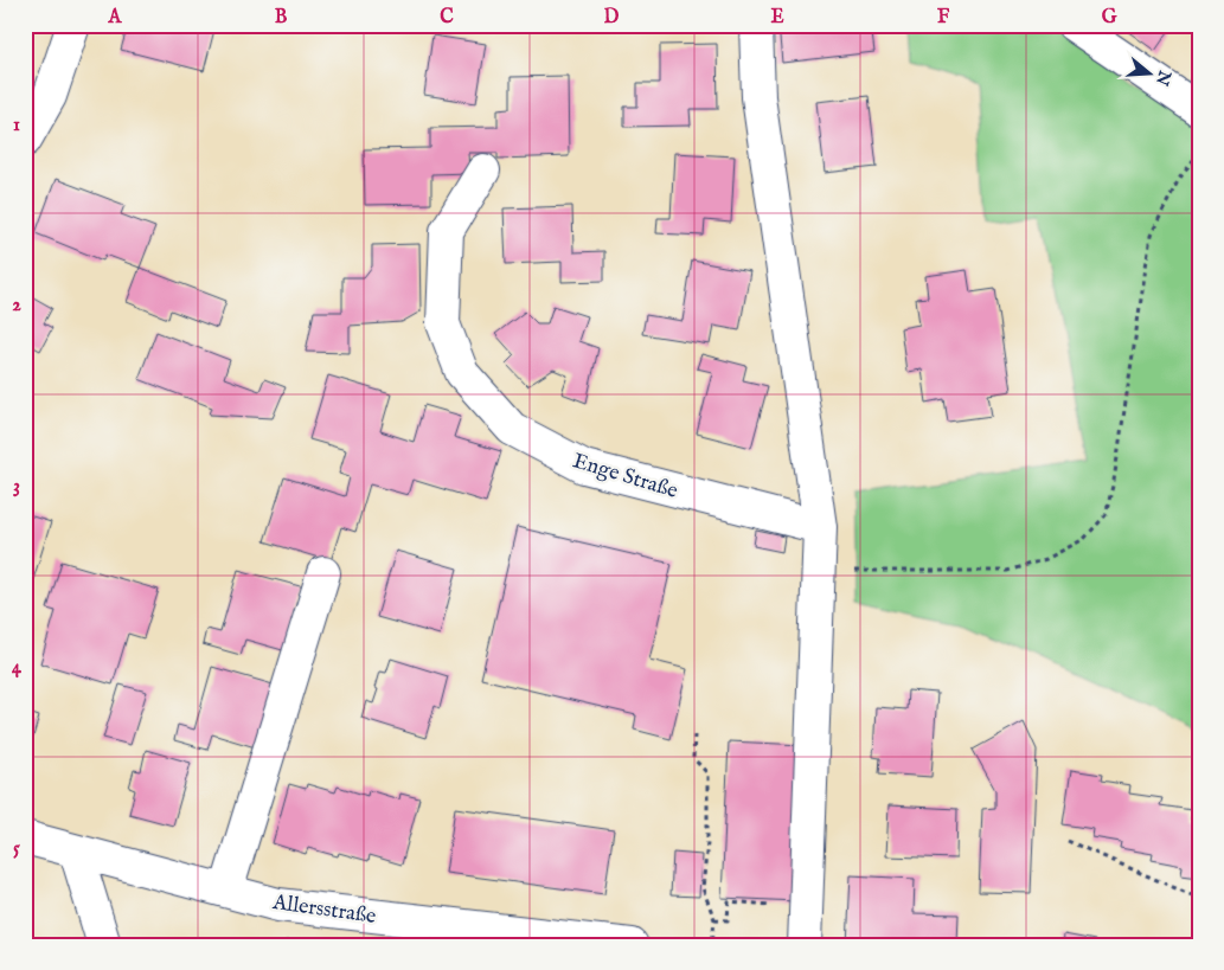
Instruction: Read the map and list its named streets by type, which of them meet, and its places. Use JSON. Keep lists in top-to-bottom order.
{
  "streets": {
    "street": ["Enge Straße", "Allersstraße"]
  },
  "north": "right",
  "grid": {
    "columns": [
      "A",
      "B",
      "C",
      "D",
      "E",
      "F",
      "G"
    ],
    "rows": [
      "1",
      "2",
      "3",
      "4",
      "5"
    ]
  }
}
